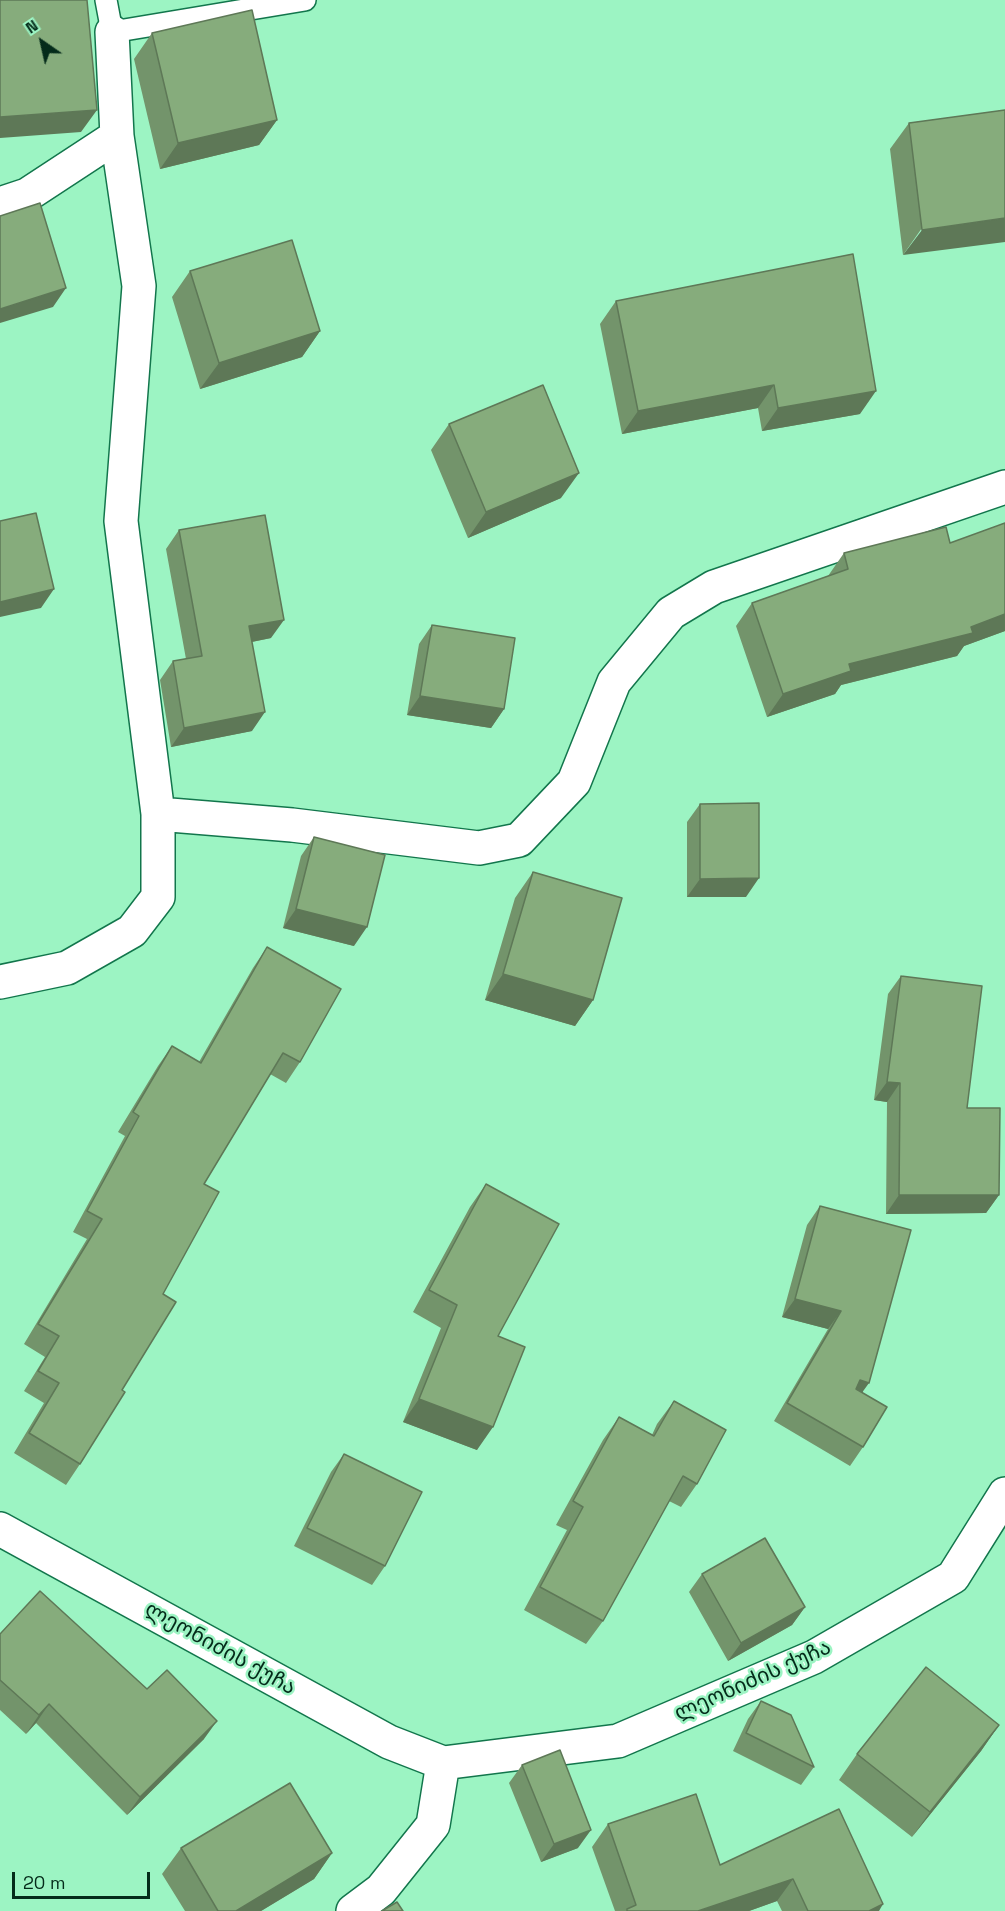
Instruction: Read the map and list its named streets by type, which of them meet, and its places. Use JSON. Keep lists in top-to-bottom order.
{
  "streets": {
    "street": ["ლეონიძის ქუჩა"]
  },
  "scale_bar": "20 m",
  "north": "top left"
}
